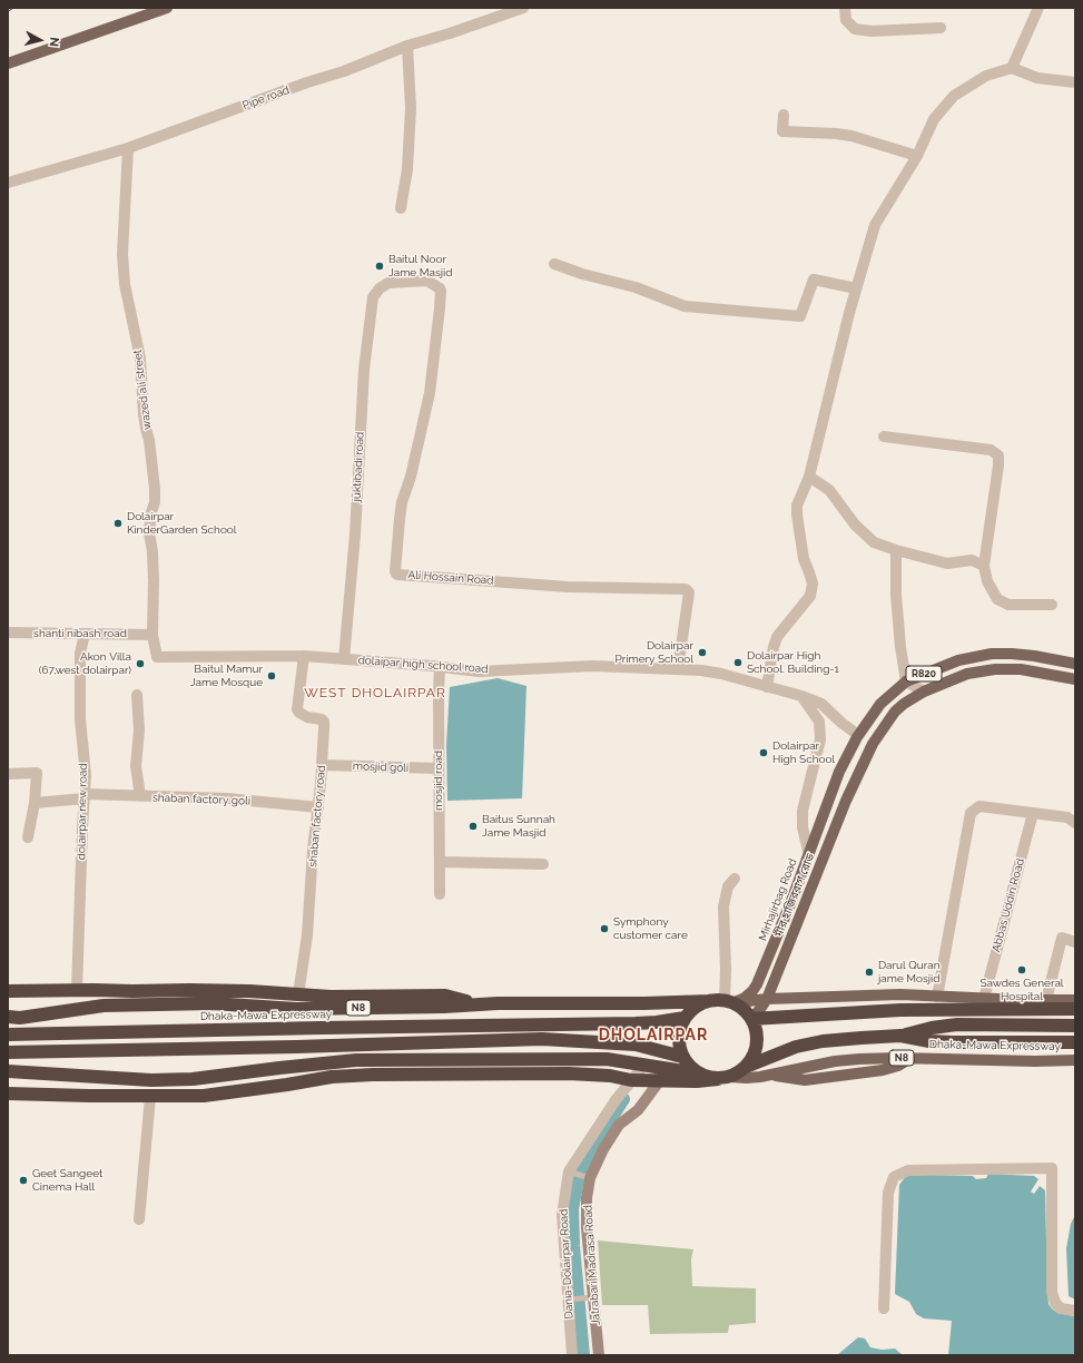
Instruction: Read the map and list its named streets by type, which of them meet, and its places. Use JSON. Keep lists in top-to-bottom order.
{
  "streets": {
    "highway": ["N8", "Dhaka-Mawa Expressway"],
    "main road": ["R820", "মীর হাজিরবাগ রোড", "Mirhajirbag Road"],
    "street": [
      "Pipe road",
      "wazed ali street",
      "juktibadi road",
      "Ali Hossain Road",
      "shanti nibash road",
      "dolaipar high school road",
      "mosjid goli",
      "mosjid road",
      "shaban factory goli",
      "dolairpar new road",
      "shaban factory road",
      "Abbas Uddin Road",
      "Dania-Dolairpar Road",
      "Jatrabari Madrasa Road"
    ]
  },
  "crossings": [
    ["Pipe road", "wazed ali street"],
    ["wazed ali street", "shanti nibash road"],
    ["wazed ali street", "dolaipar high school road"],
    ["juktibadi road", "Ali Hossain Road"],
    ["juktibadi road", "dolaipar high school road"],
    ["Ali Hossain Road", "dolaipar high school road"],
    ["shanti nibash road", "dolairpar new road"],
    ["dolaipar high school road", "R820"],
    ["dolaipar high school road", "mosjid road"],
    ["dolaipar high school road", "shaban factory road"],
    ["dolaipar high school road", "Mirhajirbag Road"],
    ["R820", "মীর হাজিরবাগ রোড"],
    ["R820", "Mirhajirbag Road"],
    ["mosjid goli", "mosjid road"],
    ["mosjid goli", "shaban factory road"],
    ["shaban factory goli", "dolairpar new road"],
    ["shaban factory goli", "shaban factory road"],
    ["মীর হাজিরবাগ রোড", "Mirhajirbag Road"],
    ["মীর হাজিরবাগ রোড", "N8"],
    ["মীর হাজিরবাগ রোড", "Dhaka-Mawa Expressway"],
    ["Mirhajirbag Road", "N8"],
    ["Mirhajirbag Road", "Dhaka-Mawa Expressway"],
    ["N8", "Dhaka-Mawa Expressway"],
    ["N8", "Dania-Dolairpar Road"],
    ["N8", "Jatrabari Madrasa Road"]
  ],
  "districts": ["WEST DHOLAIRPAR", "DHOLAIRPAR"],
  "places": [
    "Baitul Noor Jame Masjid",
    "Dolairpar KinderGarden School",
    "Dolairpar Primery School",
    "Dolairpar High School. Building-1",
    "Akon Villa (67,west dolairpar)",
    "Baitul Mamur Jame Mosque",
    "Dolairpar High School",
    "Baitus Sunnah Jame Masjid",
    "Symphony customer care",
    "Sawdes General Hospital",
    "Darul Quran jame Mosjid",
    "Geet Sangeet Cinema Hall"
  ],
  "north": "right"
}
